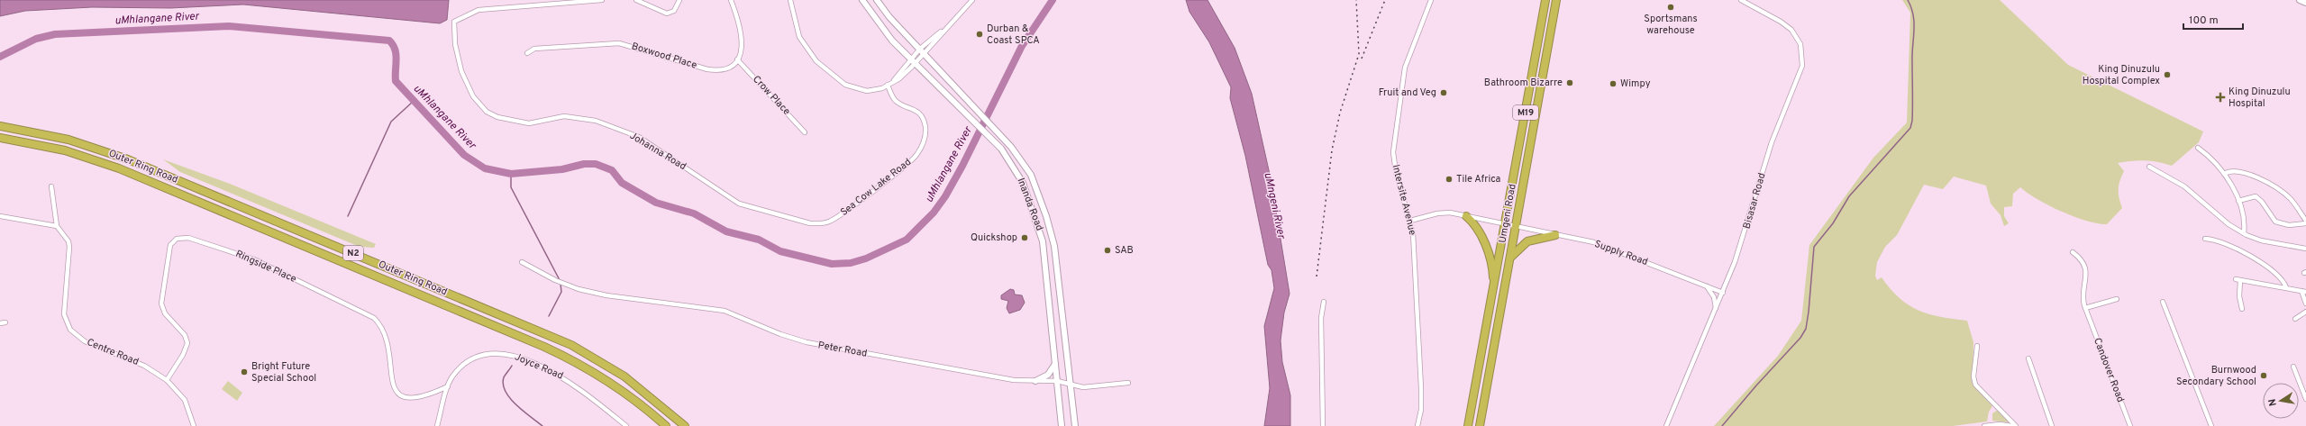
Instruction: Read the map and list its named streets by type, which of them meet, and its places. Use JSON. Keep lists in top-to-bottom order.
{
  "streets": {
    "highway": [
      "M19",
      "Outer Ring Road",
      "Umgeni Road",
      "N2"
    ],
    "main road": ["Inanda Road"],
    "street": [
      "Boxwood Place",
      "Crow Place",
      "Johanna Road",
      "Sea Cow Lake Road",
      "Intersite Avenue",
      "Bisasar Road",
      "Supply Road",
      "Ringside Place",
      "Peter Road",
      "Centre Road",
      "Joyce Road",
      "Candover Road"
    ]
  },
  "crossings": [
    ["Boxwood Place", "Crow Place"],
    ["Johanna Road", "Sea Cow Lake Road"],
    ["Intersite Avenue", "Supply Road"],
    ["Bisasar Road", "Supply Road"],
    ["Inanda Road", "Peter Road"],
    ["Umgeni Road", "Supply Road"],
    ["Ringside Place", "Centre Road"],
    ["Ringside Place", "Joyce Road"]
  ],
  "water": ["uMhlangane River", "uMngeni River"],
  "places": {
    "other": [
      "Sportsmans warehouse",
      "Durban & Coast SPCA",
      "King Dinuzulu Hospital Complex",
      "Bathroom Bizarre",
      "Wimpy",
      "Fruit and Veg",
      "Tile Africa",
      "Quickshop",
      "SAB",
      "Bright Future Special School",
      "Burnwood Secondary School"
    ],
    "health": ["King Dinuzulu Hospital"]
  },
  "scale_bar": "100 m",
  "north": "left"
}
